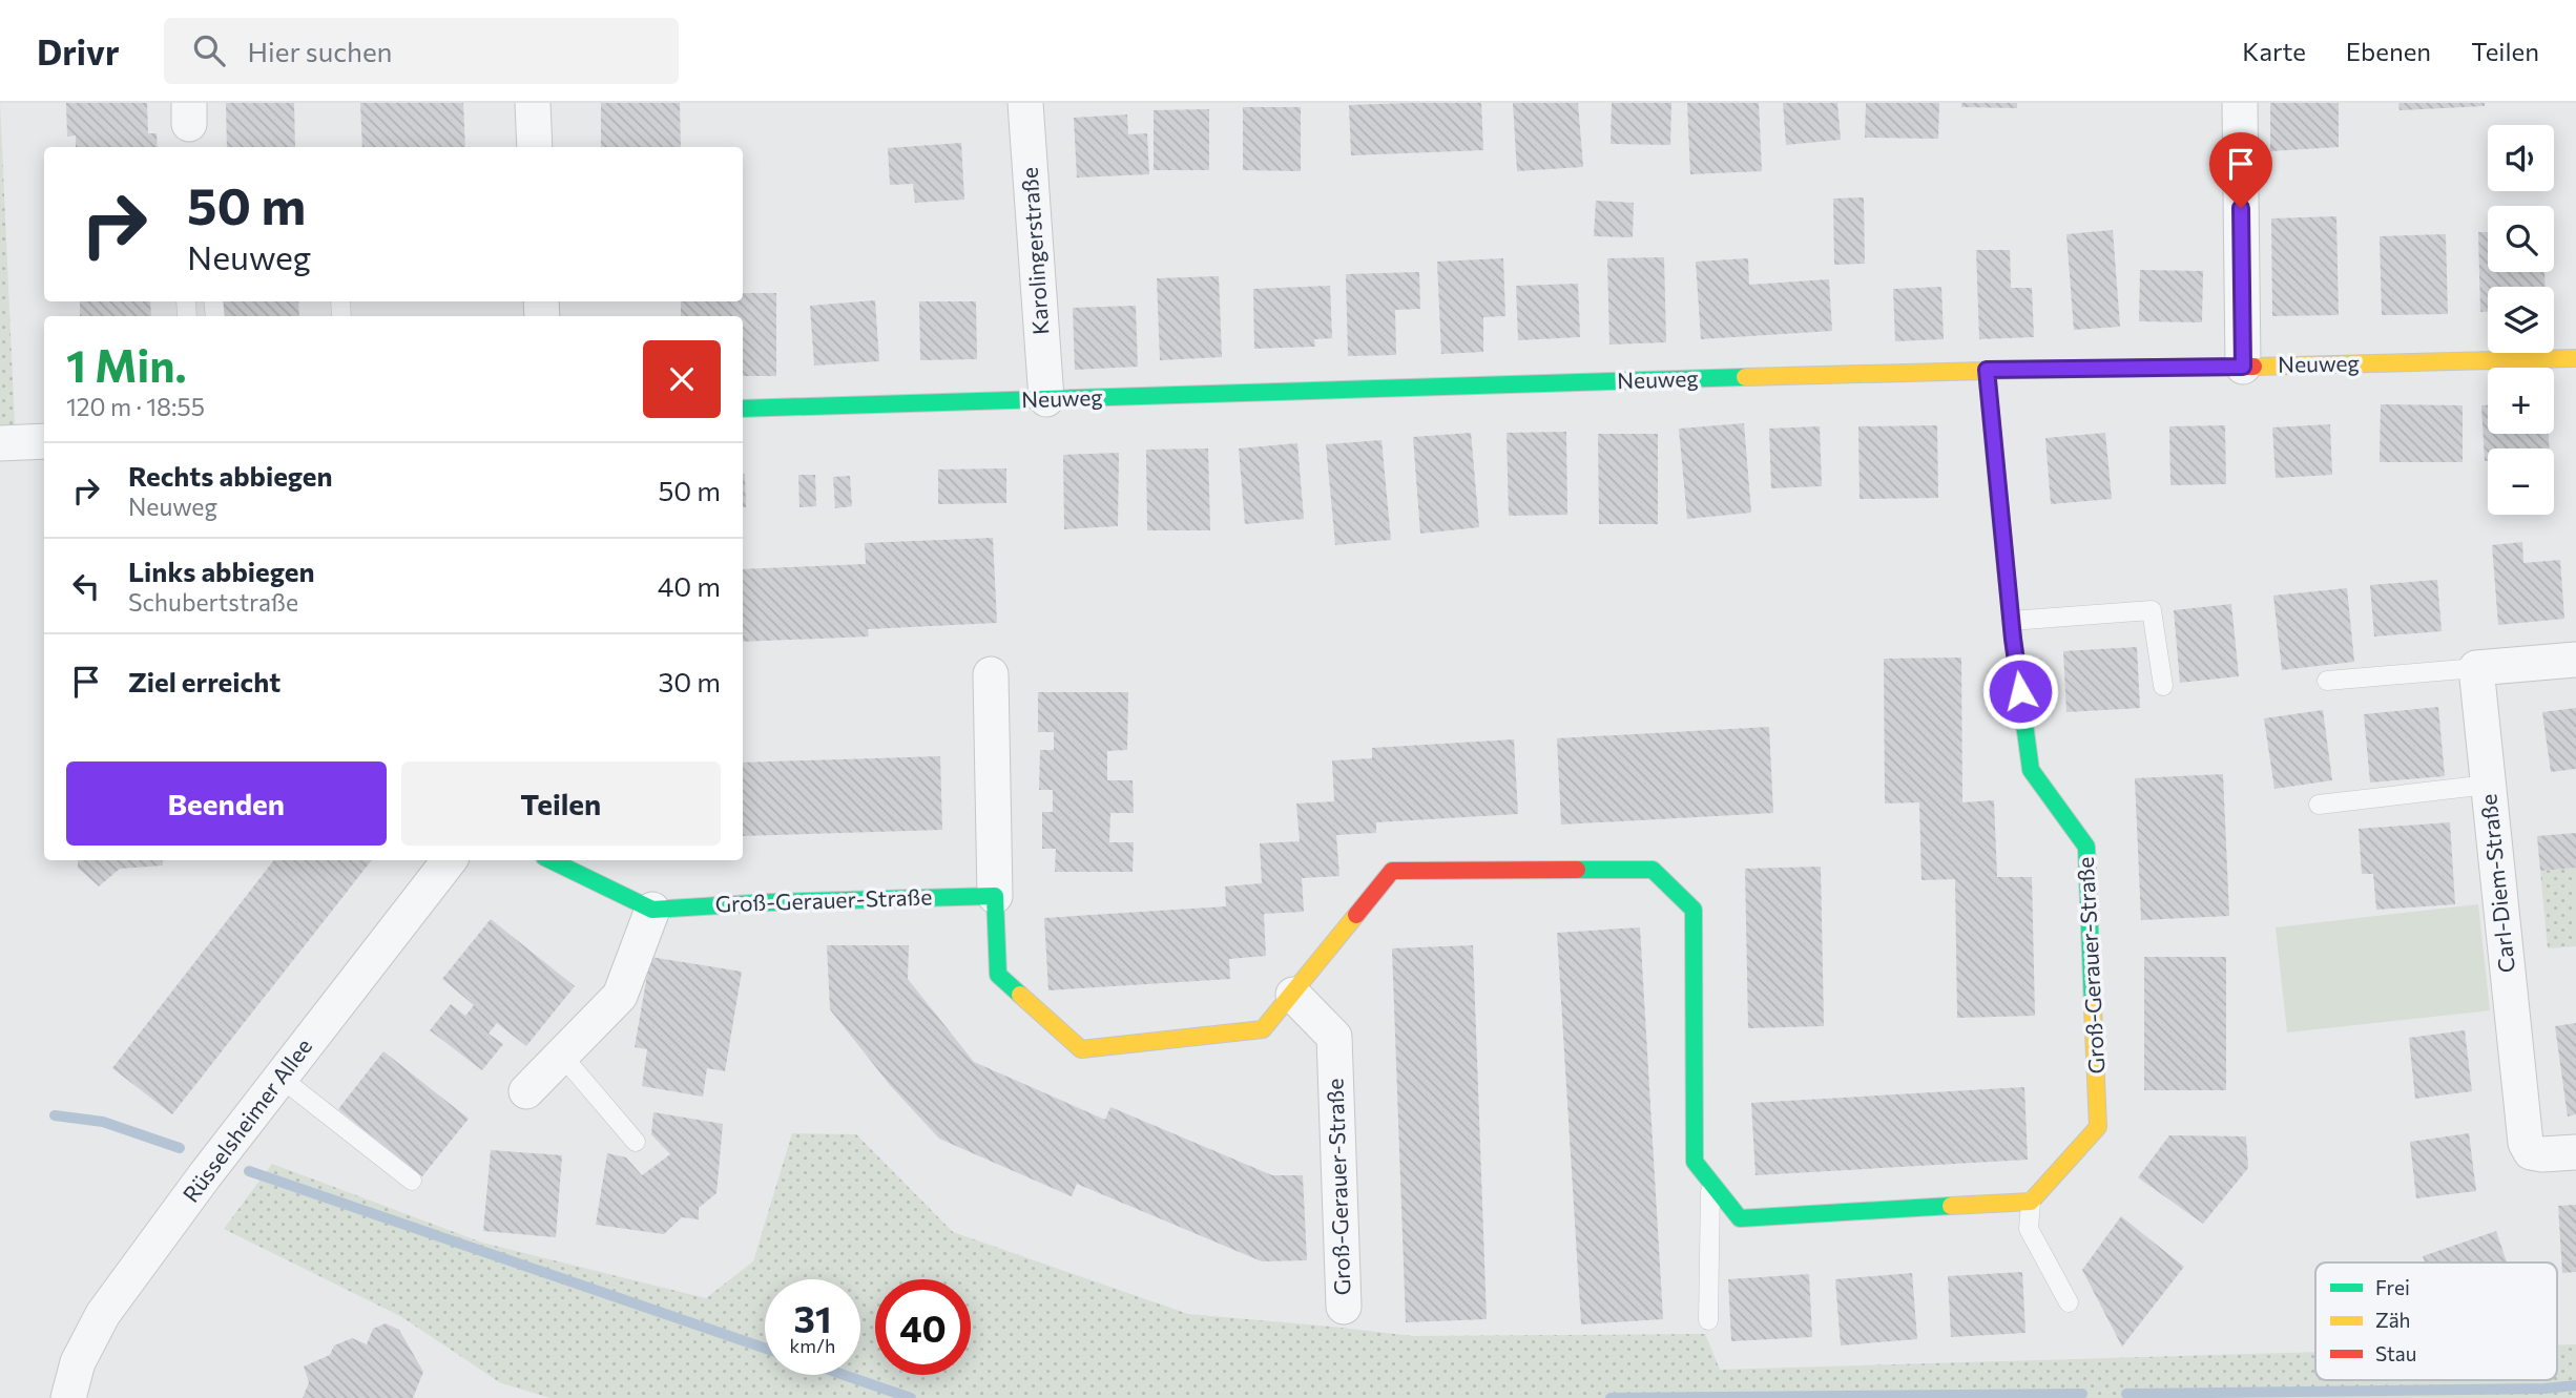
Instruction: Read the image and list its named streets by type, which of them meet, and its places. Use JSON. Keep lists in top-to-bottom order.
{
  "streets": {
    "street": [
      "Karolingerstraße",
      "Neuweg",
      "Carl-Diem-Straße",
      "Groß-Gerauer-Straße",
      "Rüsselsheimer Allee"
    ]
  },
  "crossings": [
    ["Karolingerstraße", "Neuweg"],
    ["Neuweg", "Groß-Gerauer-Straße"]
  ],
  "legend": ["Frei", "Zäh", "Stau"],
  "page": {
    "header": "Drivr",
    "search": "Hier suchen",
    "nav": ["Karte", "Ebenen", "Teilen"],
    "map_buttons": ["+", "−"],
    "turn": ["50 m", "Neuweg"],
    "heading": ["1 Min.", "120 m · 18:55"],
    "list": [
      {
        "name": "Rechts abbiegen",
        "note": "Neuweg",
        "value": "50 m"
      },
      {
        "name": "Links abbiegen",
        "note": "Schubertstraße",
        "value": "40 m"
      },
      {
        "name": "Ziel erreicht",
        "value": "30 m"
      }
    ],
    "buttons": ["Beenden", "Teilen"],
    "speed": "31 km/h",
    "limit": "40"
  }
}
